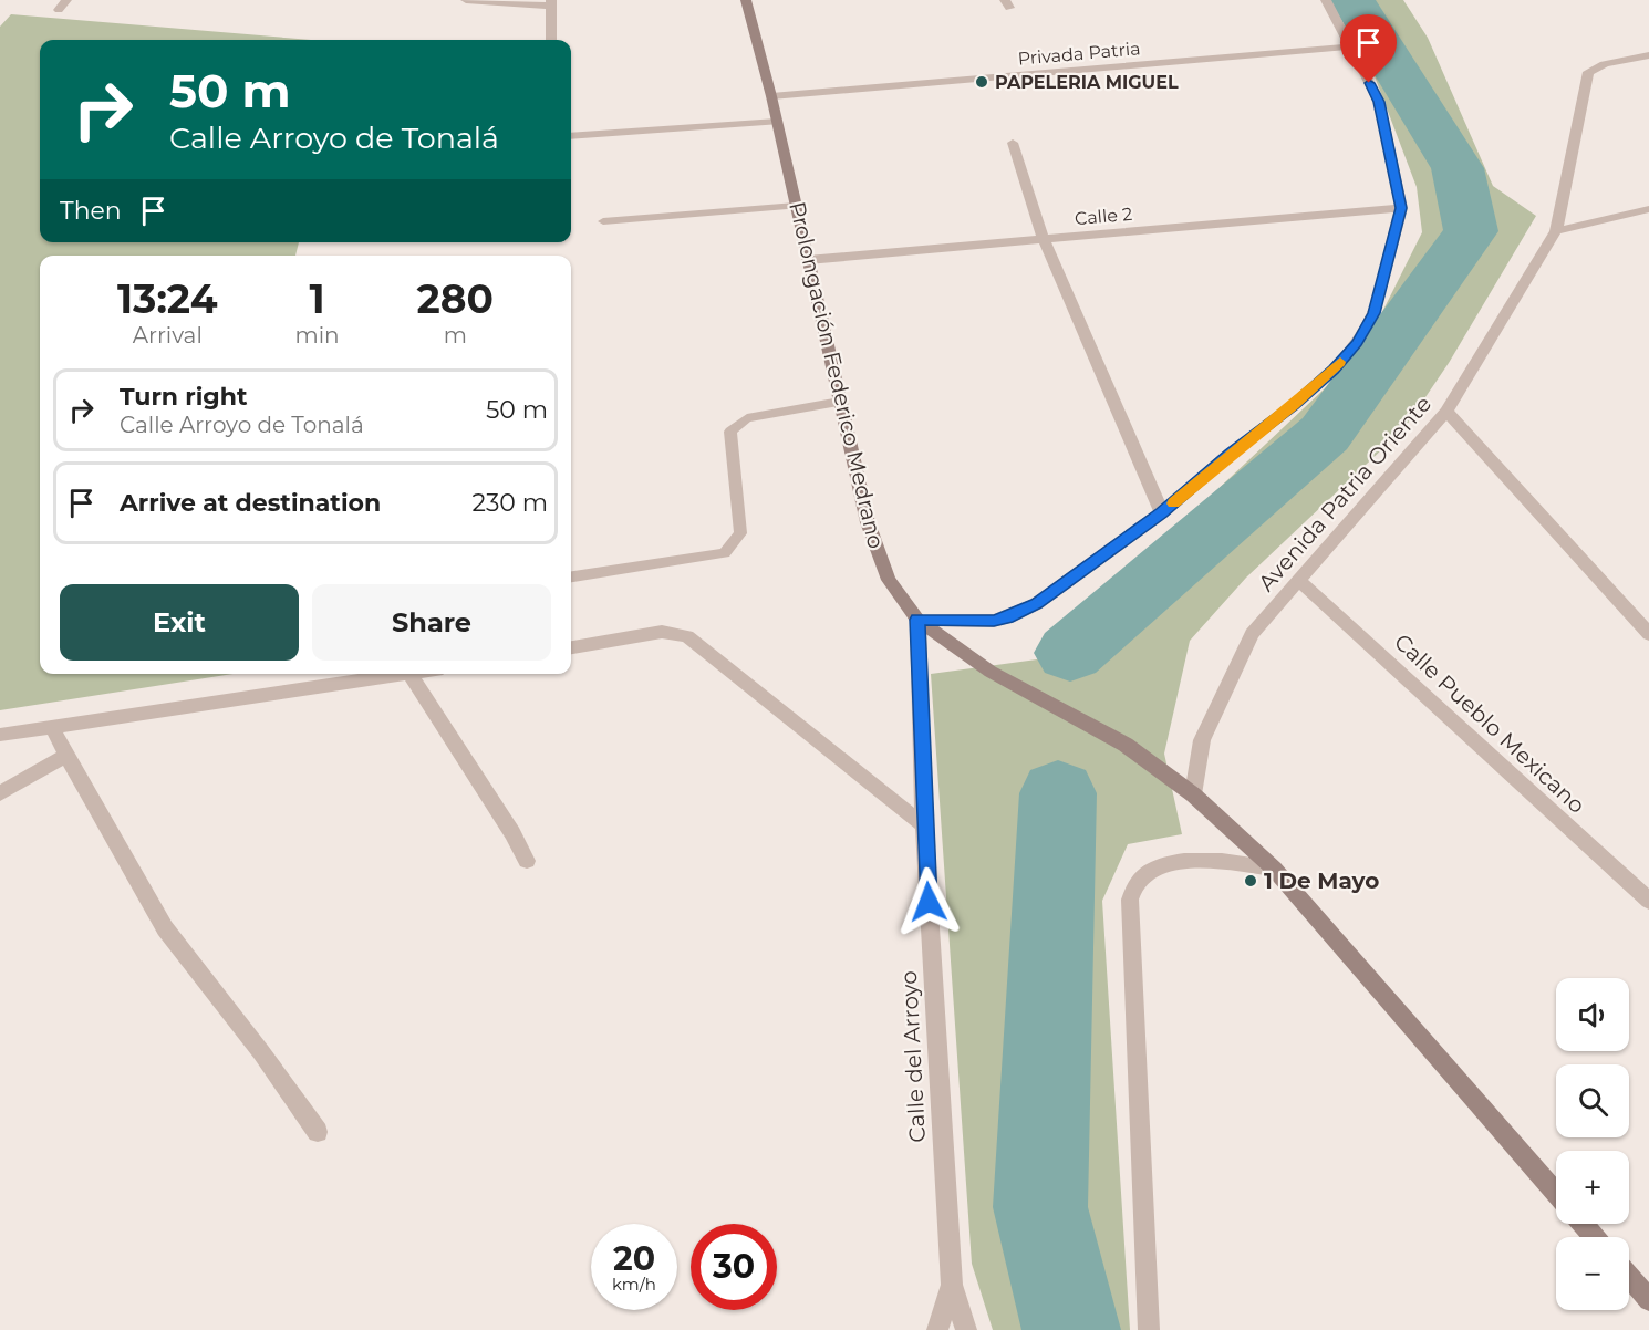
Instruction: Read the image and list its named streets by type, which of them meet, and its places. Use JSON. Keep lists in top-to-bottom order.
{
  "streets": {
    "street": [
      "Privada Patria",
      "Calle 2",
      "Prolongación Federico Medrano",
      "Avenida Patria Oriente",
      "Calle Pueblo Mexicano",
      "Calle del Arroyo"
    ]
  },
  "crossings": [
    ["Privada Patria", "Prolongación Federico Medrano"],
    ["Calle 2", "Prolongación Federico Medrano"],
    ["Prolongación Federico Medrano", "Avenida Patria Oriente"],
    ["Prolongación Federico Medrano", "Calle del Arroyo"],
    ["Avenida Patria Oriente", "Calle Pueblo Mexicano"]
  ],
  "places": ["PAPELERIA MIGUEL", "1 De Mayo"],
  "page": {
    "turn": ["50 m", "Calle Arroyo de Tonalá"],
    "then": "Then",
    "eta": [
      "13:24",
      "Arrival",
      "1",
      "min",
      "280",
      "m"
    ],
    "list": [
      {
        "name": "Turn right",
        "note": "Calle Arroyo de Tonalá",
        "value": "50 m"
      },
      {
        "name": "Arrive at destination",
        "value": "230 m"
      }
    ],
    "buttons": ["Exit", "Share"],
    "map_buttons": ["+", "−"],
    "speed": "20 km/h",
    "limit": "30"
  }
}
